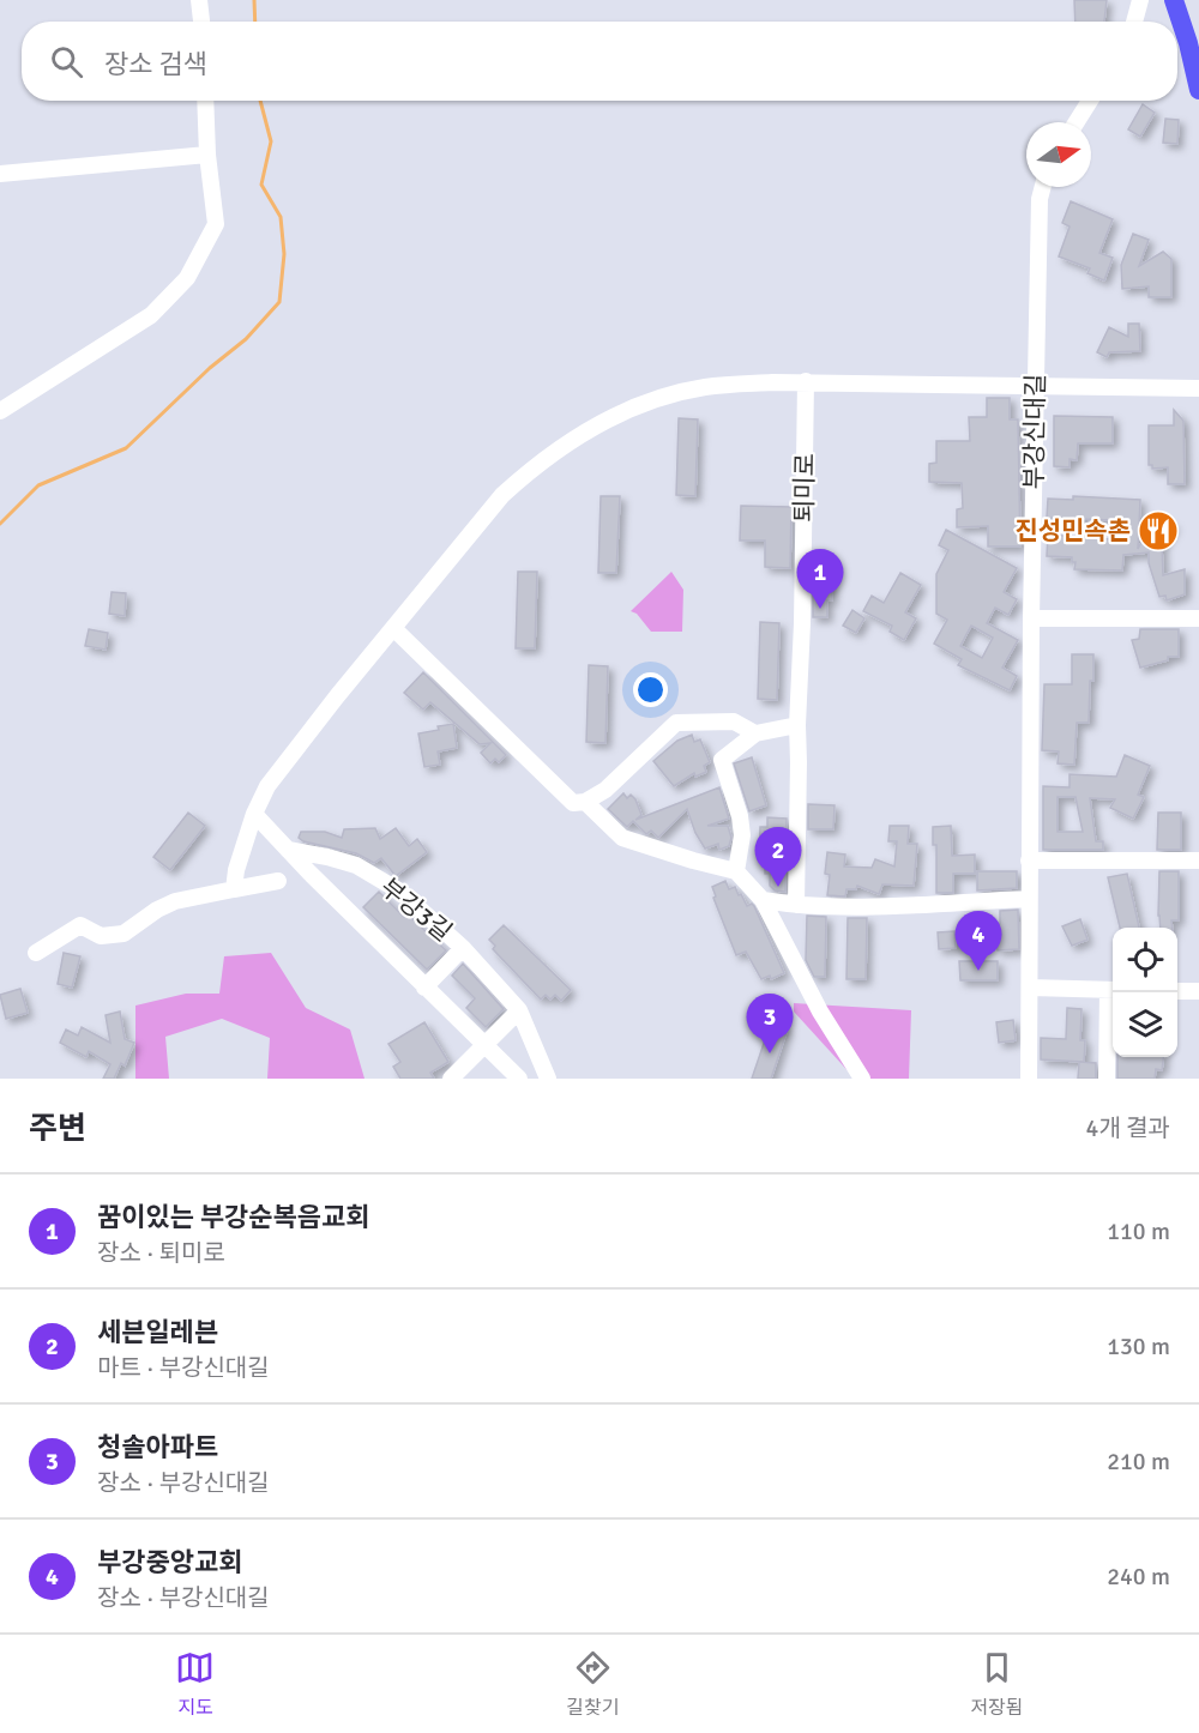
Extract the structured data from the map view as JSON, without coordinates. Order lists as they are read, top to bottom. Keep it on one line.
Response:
{"streets":{"street":["부강신대길","퇴미로","부강3길"]},"places":{"restaurant":["진성민속촌"]},"north":"right","page":{"search":"장소 검색","pins":["1","2","4","3"],"heading":["주변","4개 결과"],"list":[{"mark":"1","name":"꿈이있는 부강순복음교회","note":"장소 · 퇴미로","value":"110 m"},{"mark":"2","name":"세븐일레븐","note":"마트 · 부강신대길","value":"130 m"},{"mark":"3","name":"청솔아파트","note":"장소 · 부강신대길","value":"210 m"},{"mark":"4","name":"부강중앙교회","note":"장소 · 부강신대길","value":"240 m"}],"nav":["지도","길찾기","저장됨"]}}
